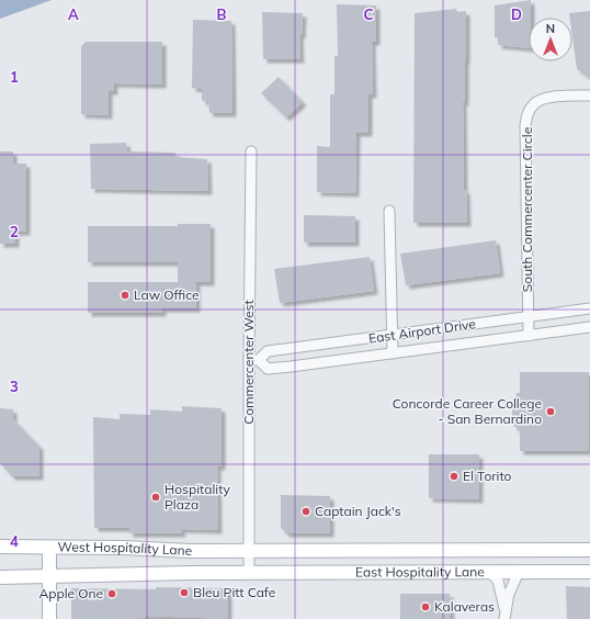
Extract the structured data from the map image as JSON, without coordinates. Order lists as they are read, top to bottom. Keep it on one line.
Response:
{"streets":{"main road":["West Hospitality Lane","East Hospitality Lane"],"street":["South Commercenter Circle","East Airport Drive","Commercenter West"]},"crossings":[["South Commercenter Circle","East Airport Drive"],["East Airport Drive","Commercenter West"],["Commercenter West","West Hospitality Lane"],["Commercenter West","East Hospitality Lane"],["West Hospitality Lane","East Hospitality Lane"]],"places":["Law Office","Concorde Career College - San Bernardino","El Torito","Hospitality Plaza","Captain Jack's","Bleu Pitt Cafe","Apple One","Kalaveras"],"north":"top","grid":{"columns":["A","B","C","D"],"rows":["1","2","3","4"]}}
